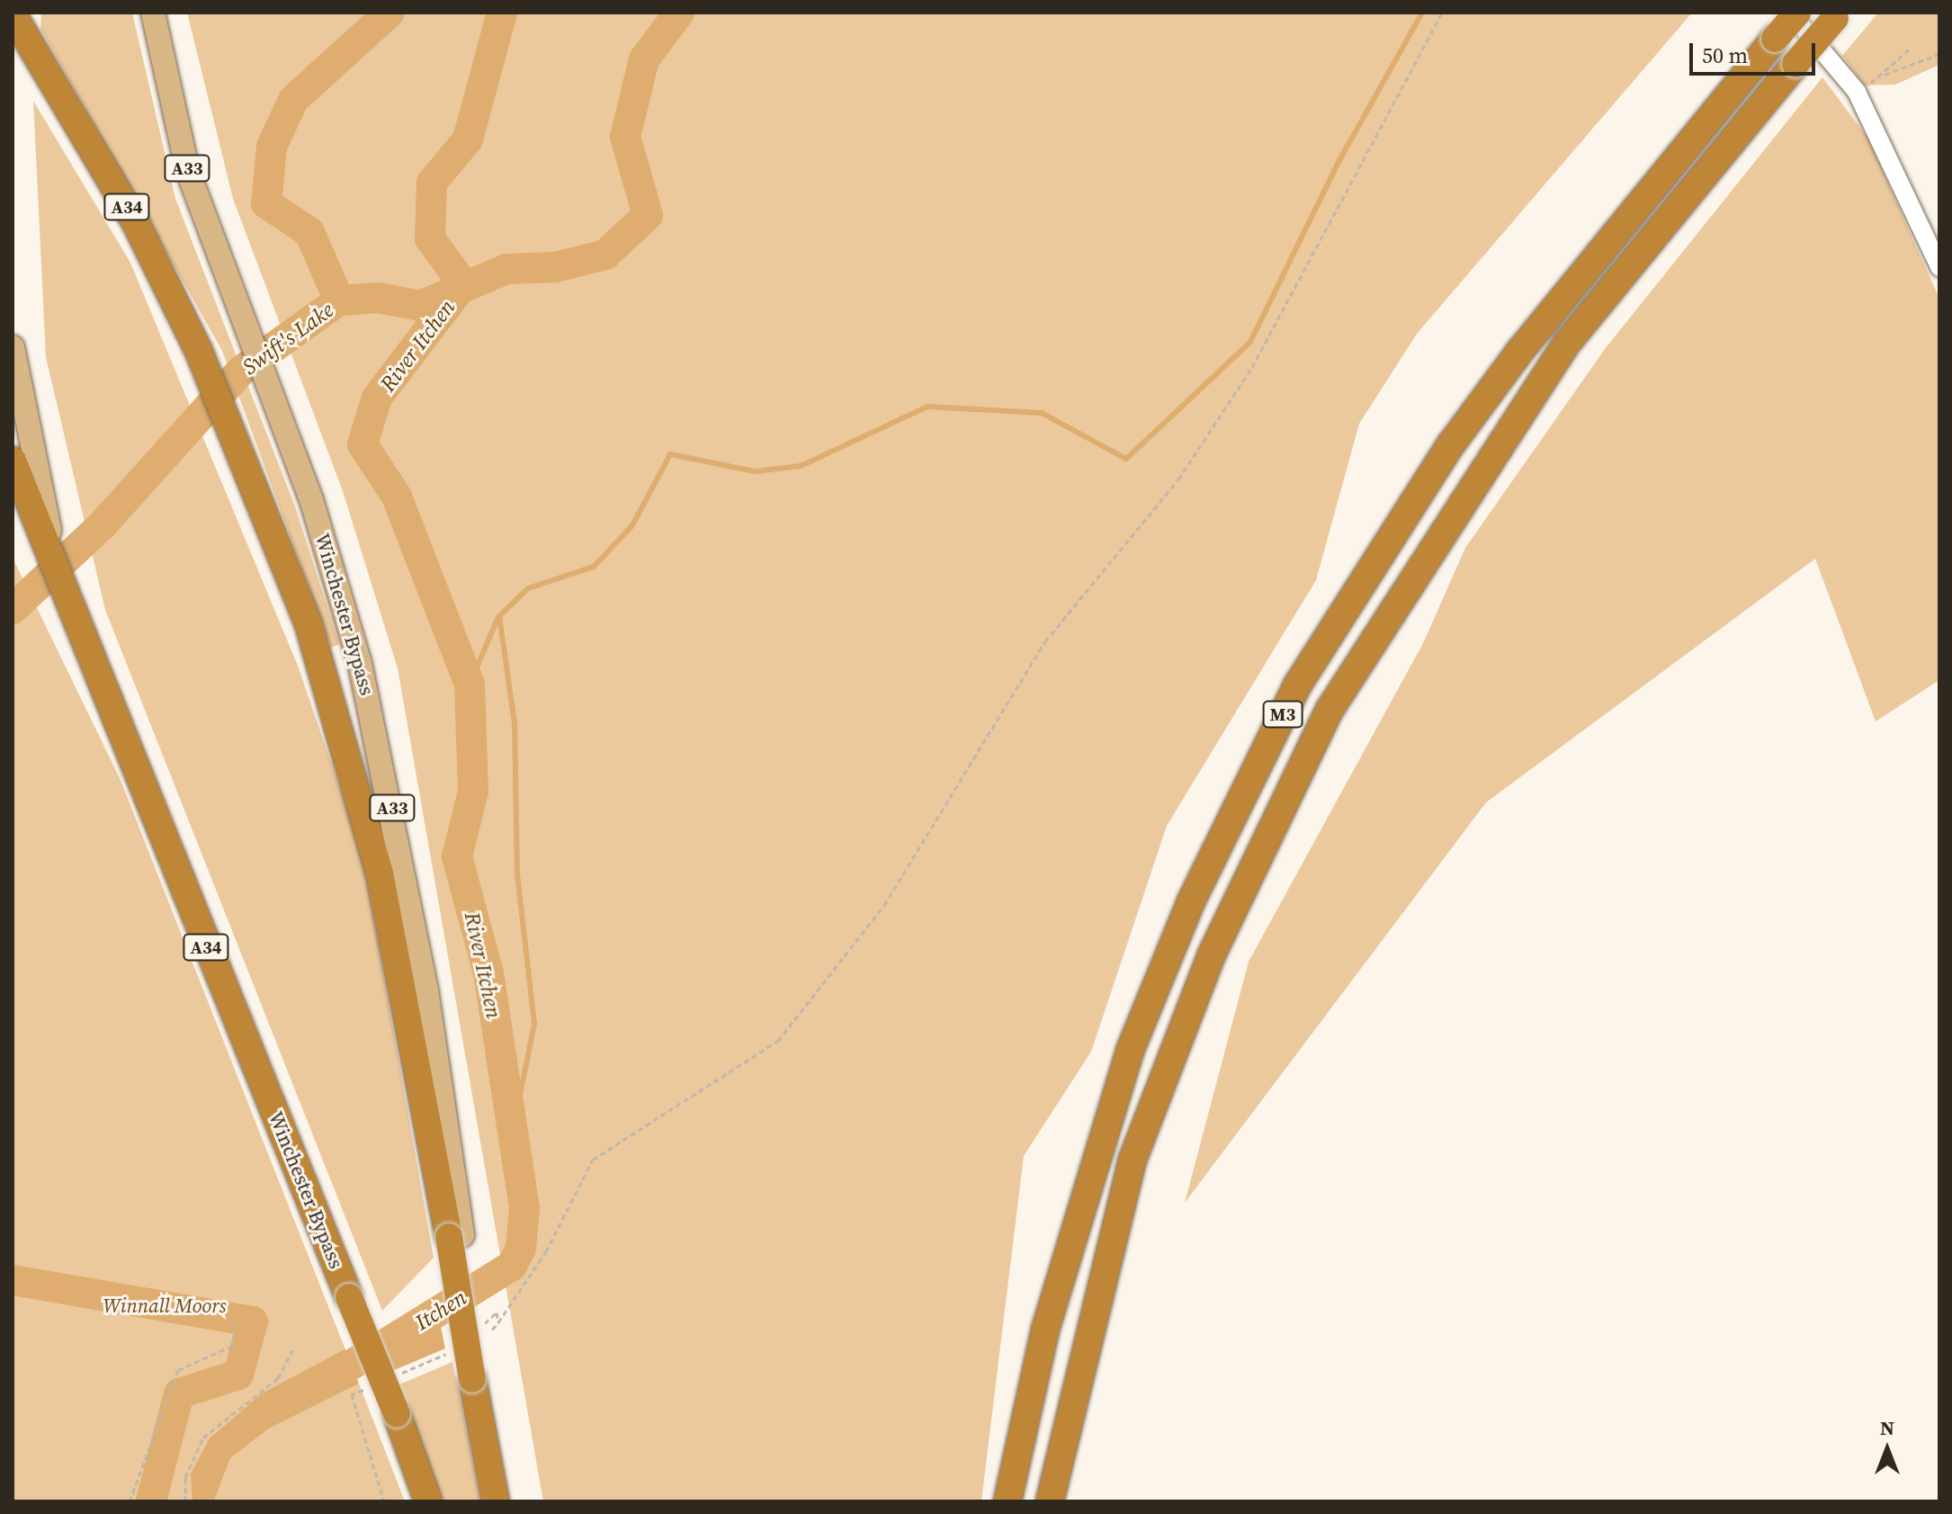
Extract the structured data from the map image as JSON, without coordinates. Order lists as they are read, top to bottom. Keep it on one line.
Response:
{"streets":{"highway":["A34","Winchester Bypass","M3"],"main road":["A33"]},"crossings":[["A34","Winchester Bypass"]],"water":["Swift's Lake","River Itchen","Itchen"],"parks":["Winnall Moors"],"scale_bar":"50 m","north":"top"}
